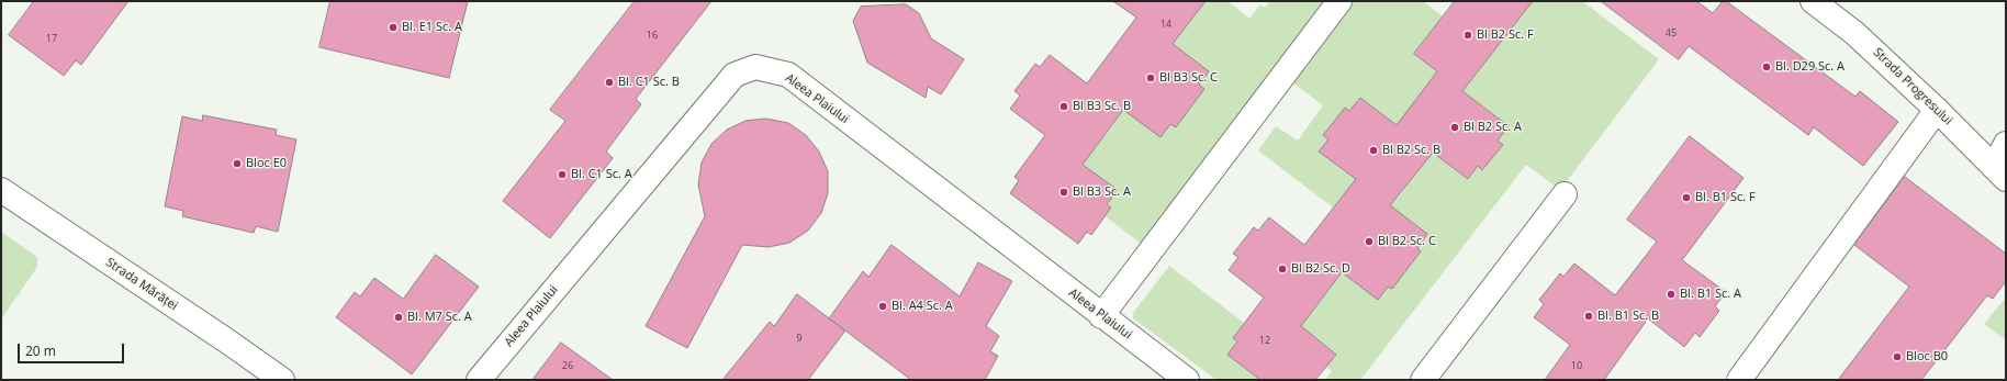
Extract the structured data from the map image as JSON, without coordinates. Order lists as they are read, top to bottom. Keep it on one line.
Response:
{"streets":{"street":["Strada Progresului","Aleea Plaiului","Strada Mărăței"]},"places":["Bl. E1 Sc. A","Bl B2 Sc. F","Bl. D29 Sc. A","Bl B3 Sc. C","Bl. C1 Sc. B","Bl B3 Sc. B","Bl B2 Sc. A","Bl B2 Sc. B","Bloc E0","Bl. C1 Sc. A","Bl B3 Sc. A","Bl. B1 Sc. F","Bl B2 Sc. C","Bl B2 Sc. D","Bl. B1 Sc. A","Bl. A4 Sc. A","Bl. B1 Sc. B","Bl. M7 Sc. A","Bloc B0"],"house_numbers":["14","45","16","17","9","12","26","10"],"scale_bar":"20 m"}
